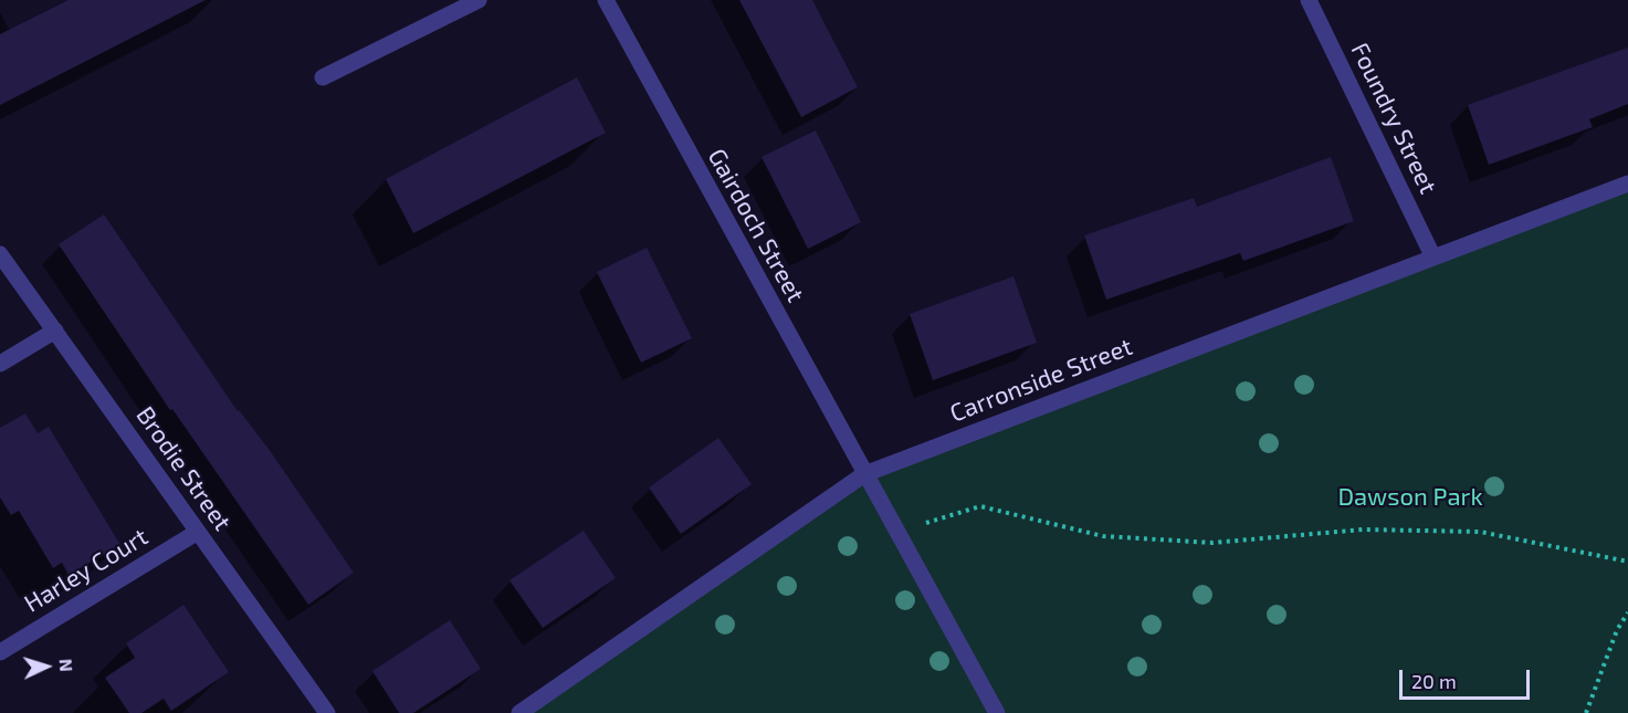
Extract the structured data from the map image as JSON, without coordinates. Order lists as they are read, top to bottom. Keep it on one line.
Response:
{"streets":{"street":["Foundry Street","Gairdoch Street","Carronside Street","Brodie Street","Harley Court"]},"crossings":[["Foundry Street","Carronside Street"],["Gairdoch Street","Carronside Street"],["Brodie Street","Harley Court"]],"parks":["Dawson Park"],"scale_bar":"20 m","north":"right"}
